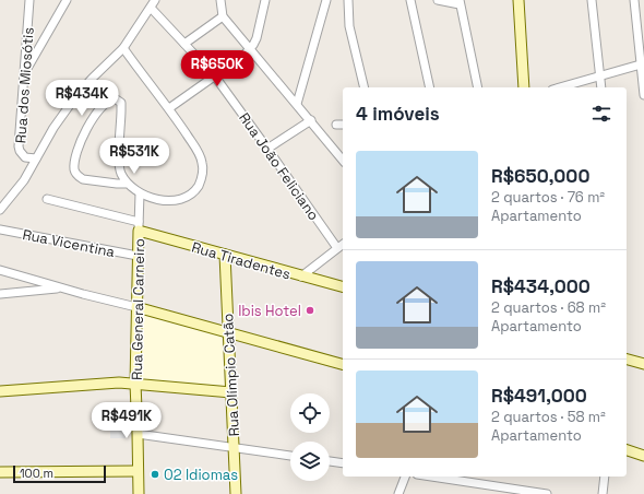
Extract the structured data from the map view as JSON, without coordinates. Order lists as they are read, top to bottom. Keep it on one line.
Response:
{"streets":{"main road":["Rua Tiradentes","Rua General Carneiro","Rua Olímpio Catão"],"street":["Rua dos Miosótis","Rua João Feliciano","Rua Vicentina"]},"crossings":[["Rua Vicentina","Rua General Carneiro"],["Rua Tiradentes","Rua General Carneiro"],["Rua Tiradentes","Rua Olímpio Catão"]],"places":["Ibis Hotel","O2 Idiomas"],"scale_bar":"100 m","page":{"price":["R$650K","R$434K","R$531K","R$491K"],"heading":"4 imóveis","list":[{"name":"R$650,000","note":"2 quartos · 76 m² · Apartamento"},{"name":"R$434,000","note":"2 quartos · 68 m² · Apartamento"},{"name":"R$491,000","note":"2 quartos · 58 m² · Apartamento"}],"scale":"100 m"}}
